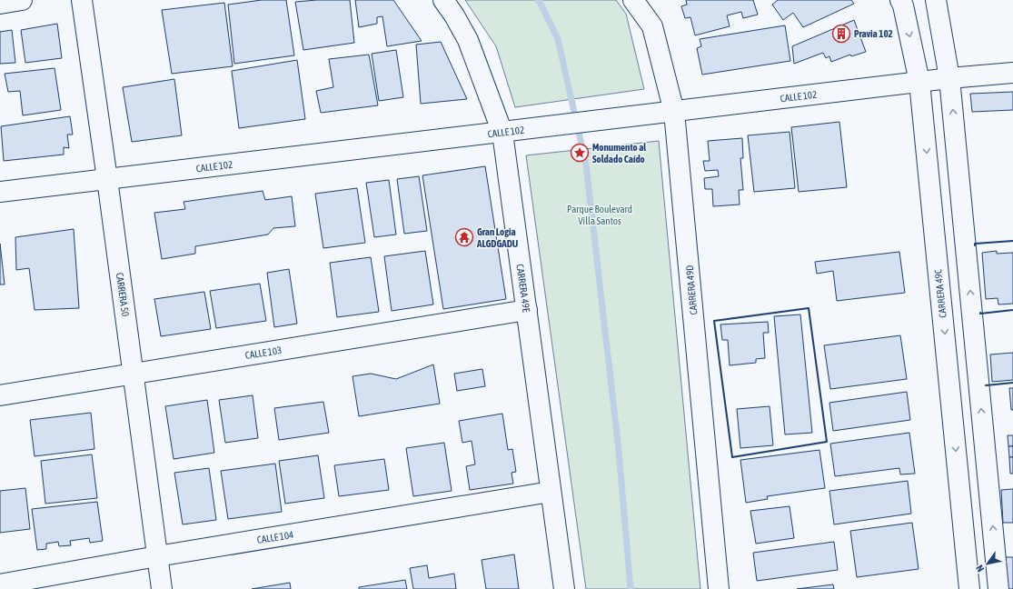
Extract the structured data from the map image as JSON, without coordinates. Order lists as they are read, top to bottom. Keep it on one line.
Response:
{"streets":{"street":["CALLE 102","CARRERA 49E","CARRERA 49D","CARRERA 49C","CARRERA 50","CALLE 103","CALLE 104"]},"crossings":[["CALLE 102","CARRERA 49E"],["CALLE 102","CARRERA 49D"],["CALLE 102","CARRERA 49C"],["CALLE 102","CARRERA 50"],["CARRERA 49E","CALLE 103"],["CARRERA 49E","CALLE 104"],["CARRERA 50","CALLE 103"],["CARRERA 50","CALLE 104"]],"parks":["Parque Boulevard Villa Santos"],"places":{"building":["Pravia 102"],"place":["Monumento al Soldado Caído"],"temple":["Gran Logia ALGDGADU"]},"north":"bottom left"}
